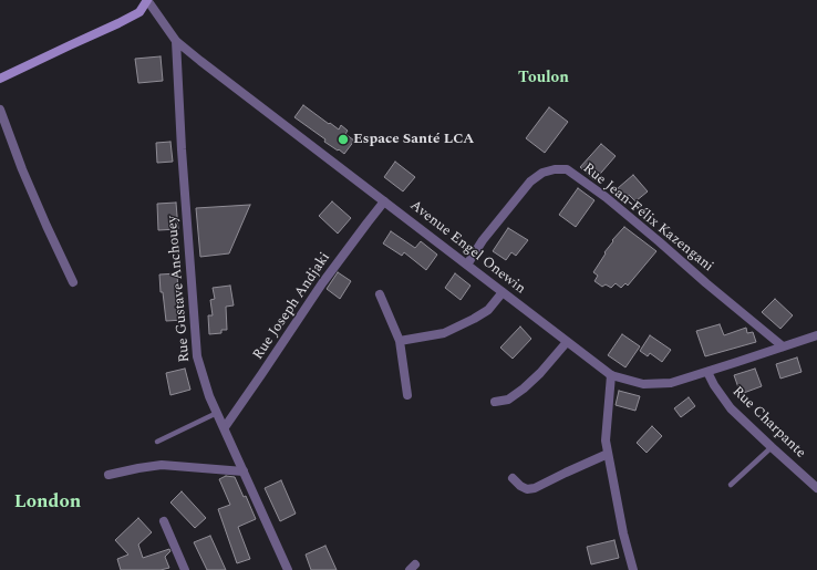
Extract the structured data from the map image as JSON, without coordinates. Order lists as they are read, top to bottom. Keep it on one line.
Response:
{"streets":{"street":["Rue Jean-Félix Kazengani","Avenue Engel Onewin","Rue Gustave Anchouey","Rue Joseph Andjaki","Rue Charpante"]},"crossings":[["Rue Jean-Félix Kazengani","Avenue Engel Onewin"],["Avenue Engel Onewin","Rue Gustave Anchouey"],["Avenue Engel Onewin","Rue Joseph Andjaki"],["Avenue Engel Onewin","Rue Charpante"],["Rue Gustave Anchouey","Rue Joseph Andjaki"]],"districts":["Toulon","London"],"places":["Espace Santé LCA"]}
